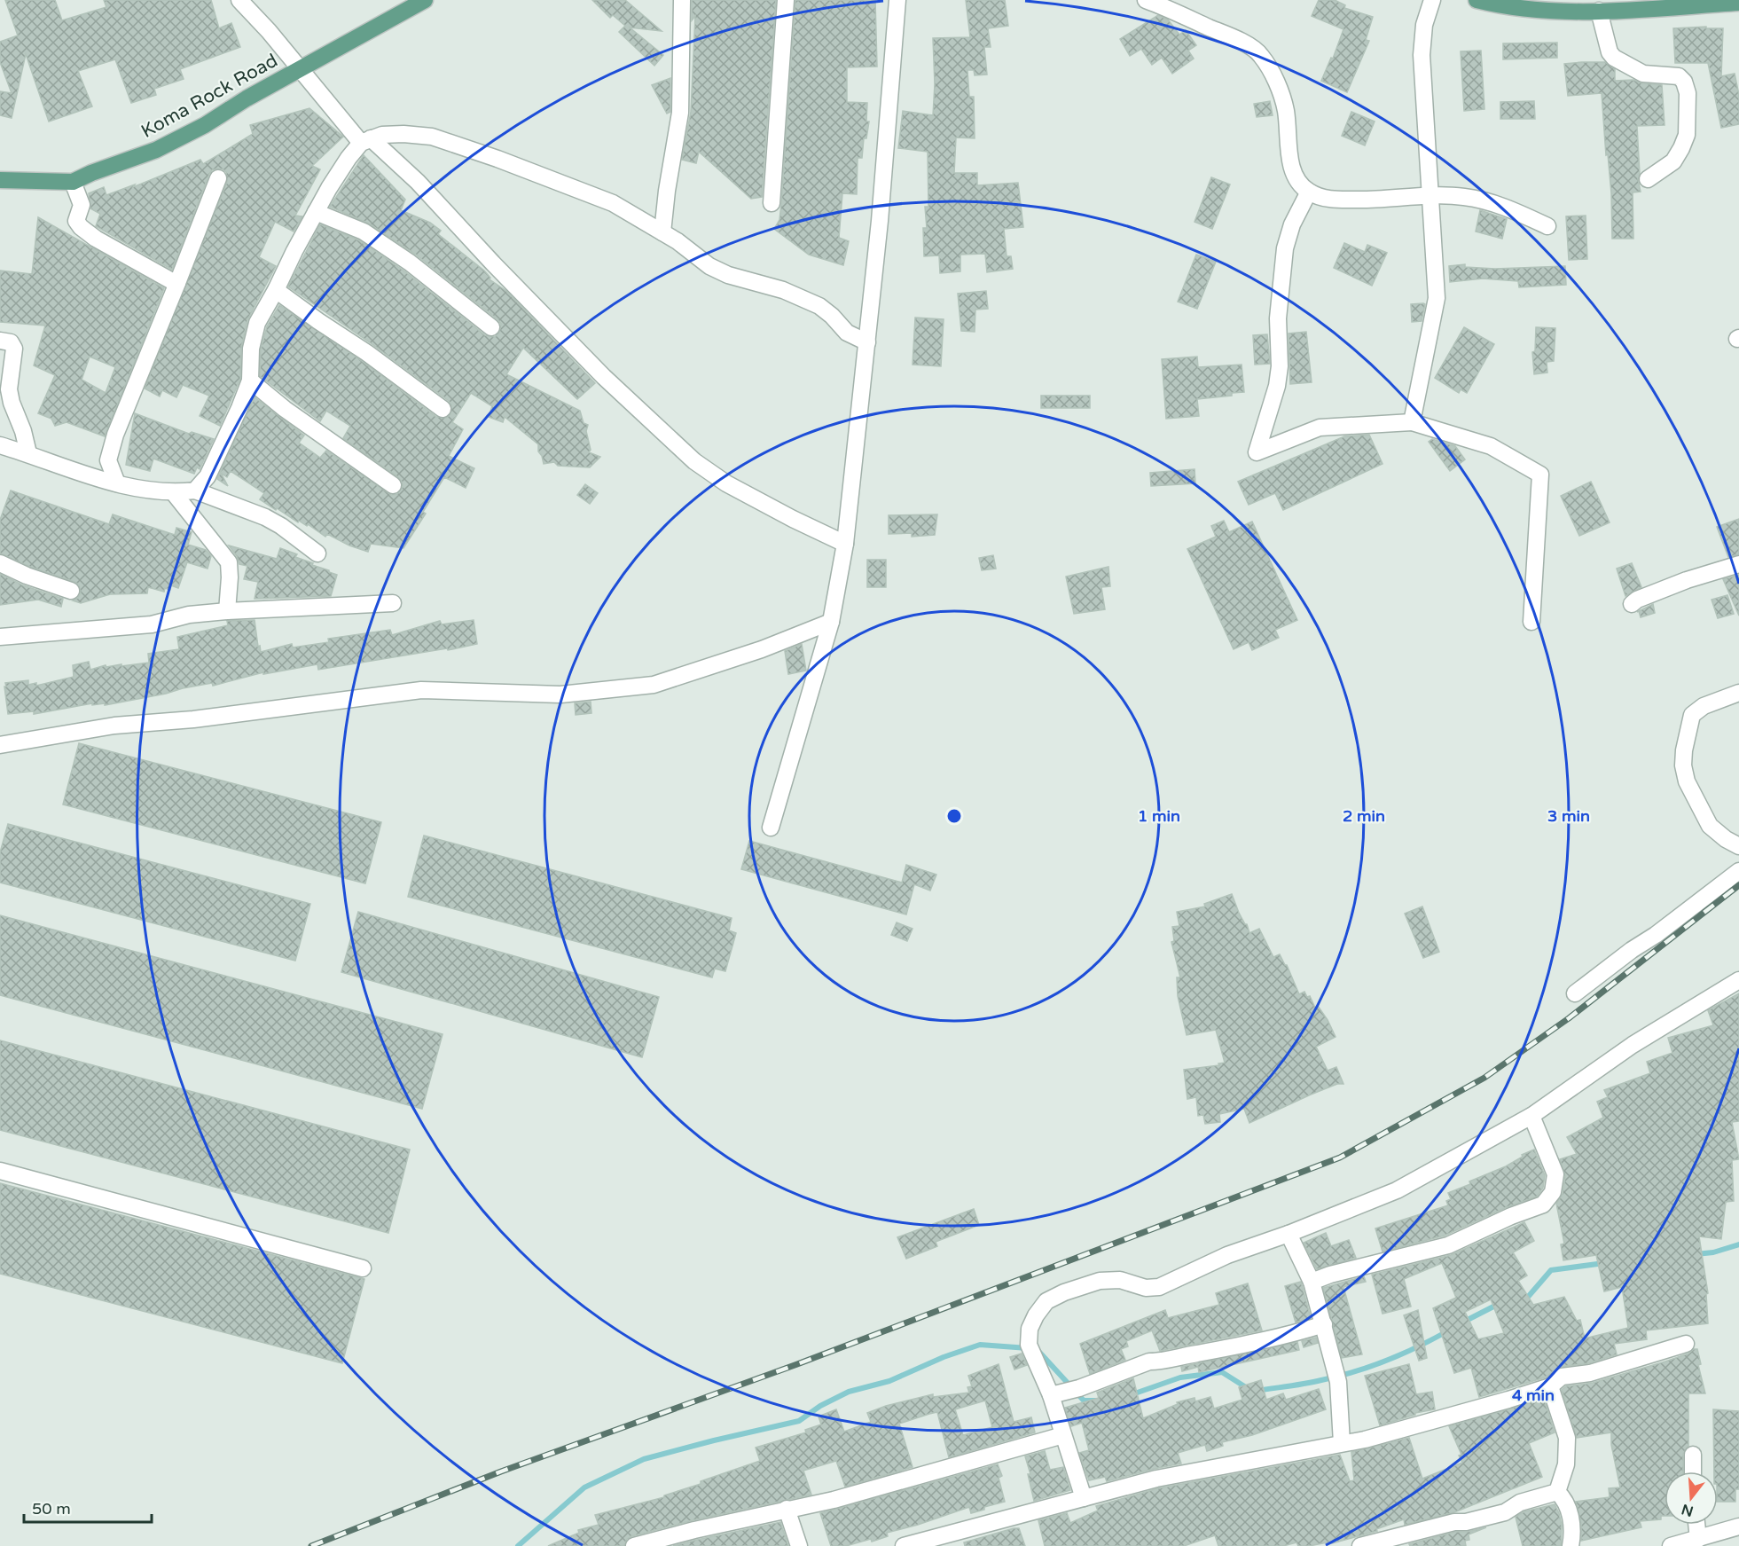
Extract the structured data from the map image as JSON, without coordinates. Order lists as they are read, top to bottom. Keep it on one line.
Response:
{"streets":{"main road":["Koma Rock Road"]},"scale_bar":"50 m","north":"bottom","rings":["1 min","2 min","3 min","4 min"]}
